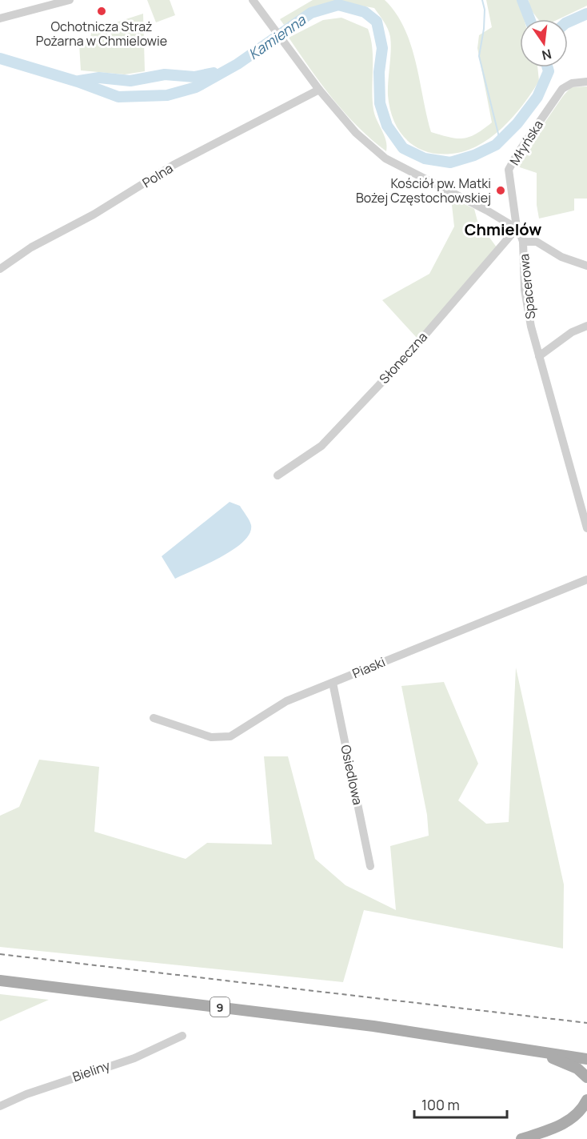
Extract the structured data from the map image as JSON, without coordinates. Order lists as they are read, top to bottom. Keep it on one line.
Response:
{"streets":{"main road":["9"],"street":["Młyńska","Polna","Spacerowa","Słoneczna","Piaski","Osiedlowa","Bieliny"]},"crossings":[["Młyńska","Spacerowa"],["Młyńska","Słoneczna"],["Spacerowa","Słoneczna"],["Piaski","Osiedlowa"]],"districts":["Chmielów"],"water":["Kamienna"],"places":["Ochotnicza Straż Pożarna w Chmielowie","Kościół pw. Matki Bożej Częstochowskiej"],"scale_bar":"100 m","north":"bottom"}
